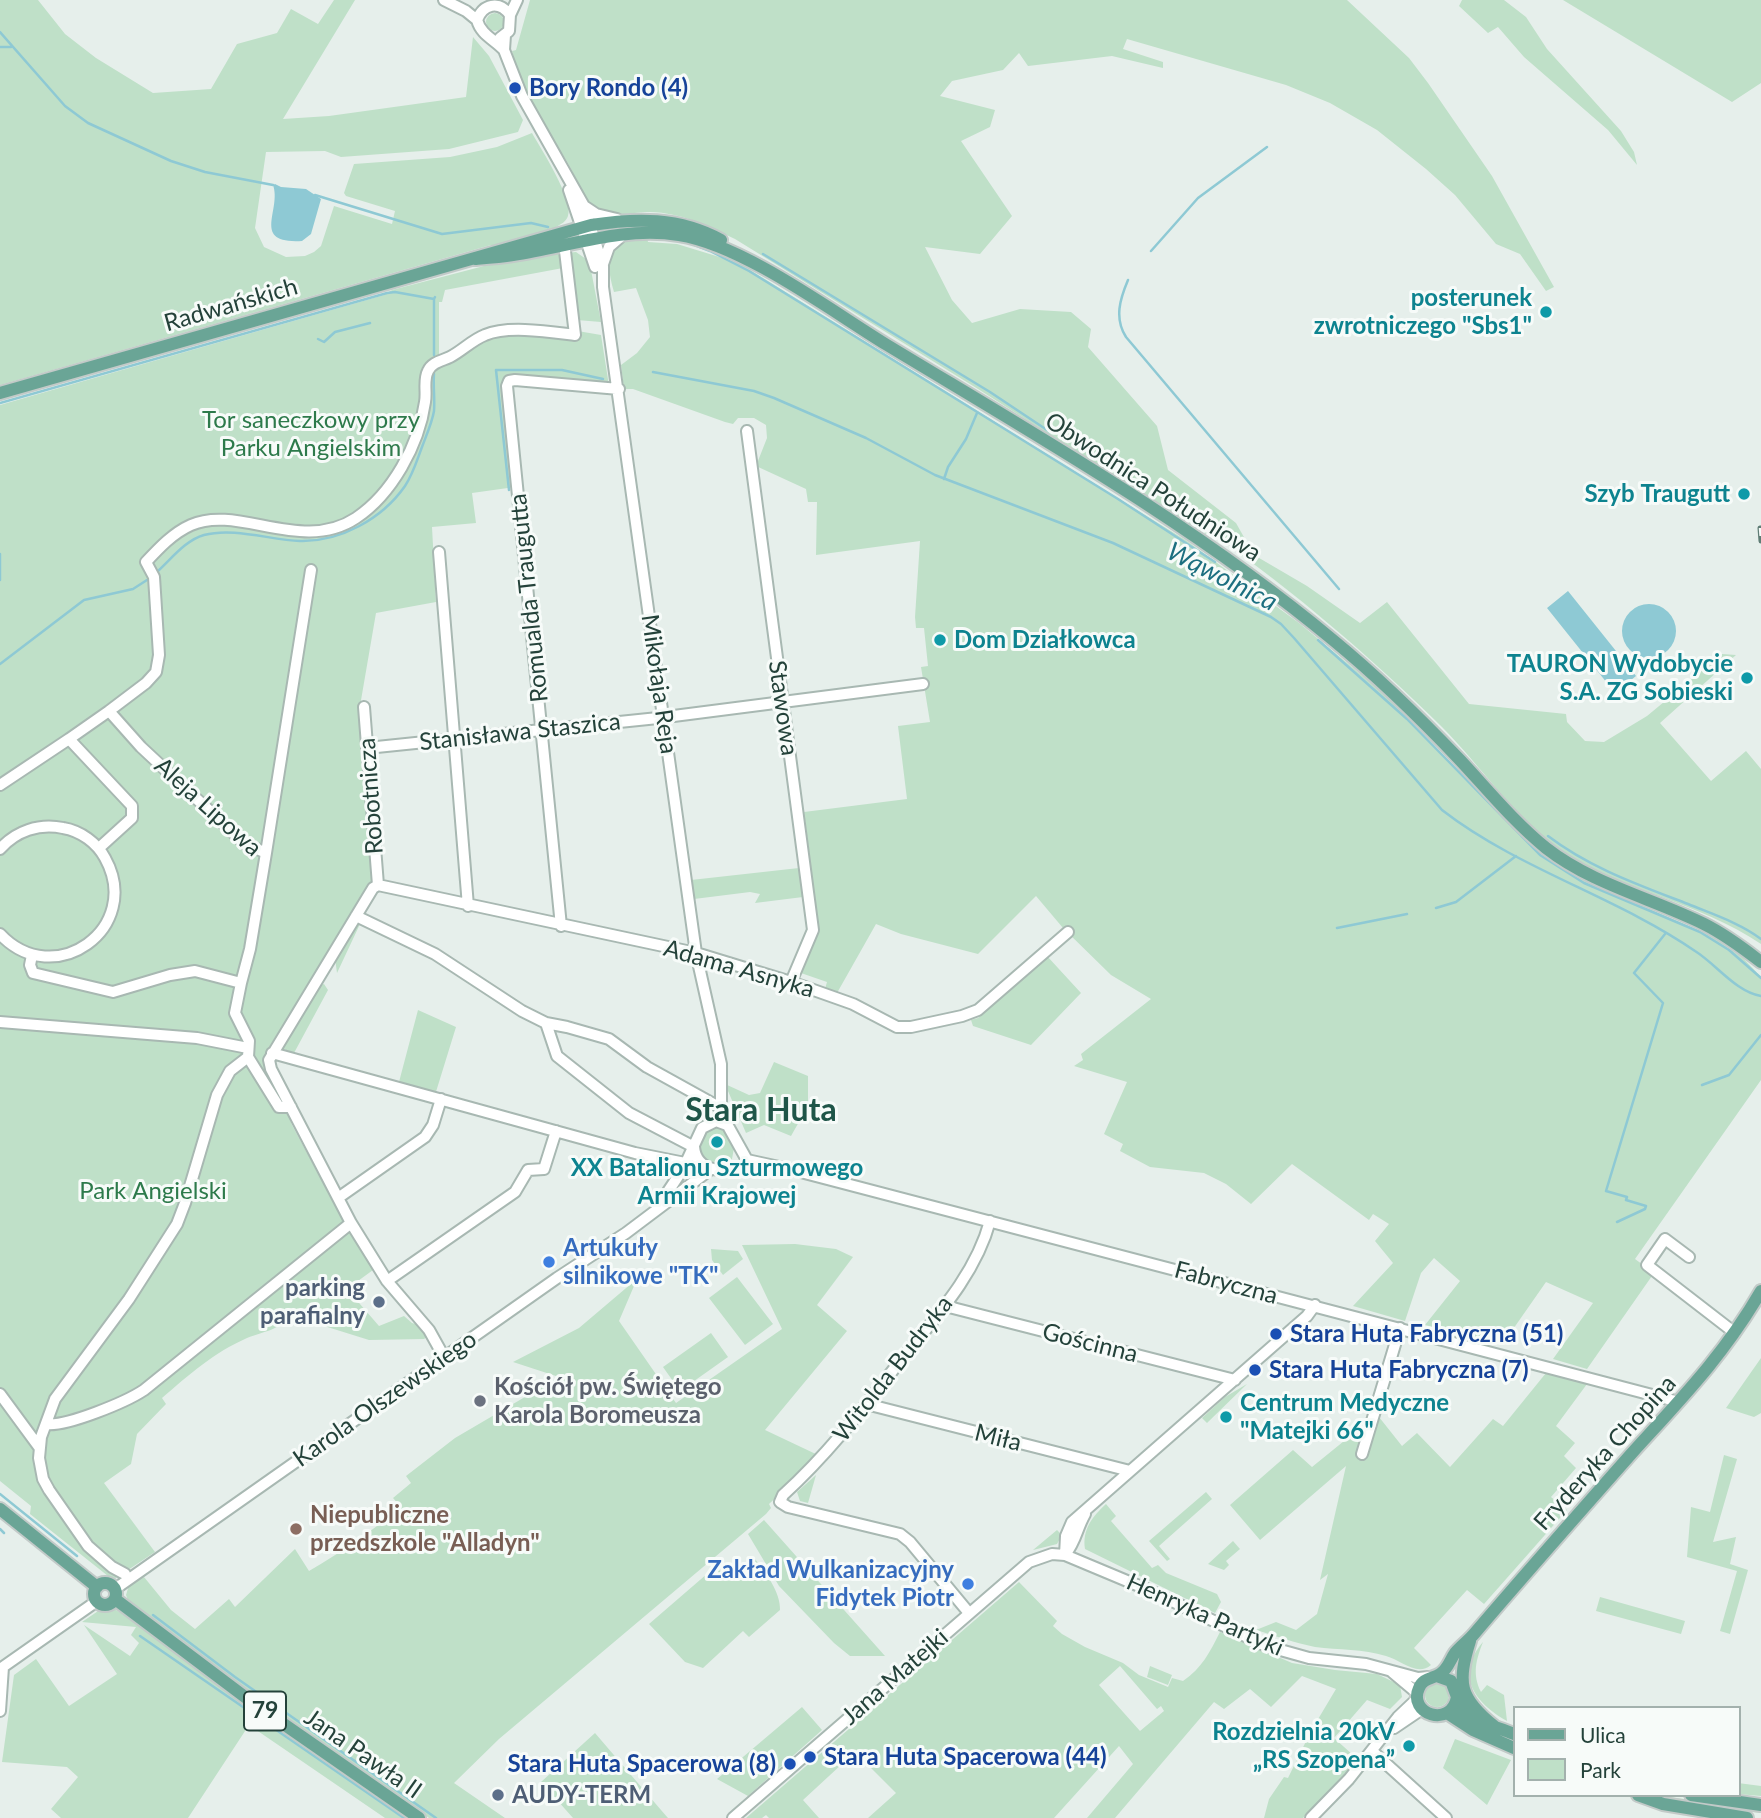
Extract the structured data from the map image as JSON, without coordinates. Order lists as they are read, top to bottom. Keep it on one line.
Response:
{"streets":{"main road":["Radwańskich","Obwodnica Południowa","Fryderyka Chopina","79","Jana Pawła II"],"street":["Romualda Traugutta","Mikołaja Reja","Stawowa","Stanisława Staszica","Robotnicza","Aleja Lipowa","Adama Asnyka","Fabryczna","Gościnna","Witolda Budryka","Karola Olszewskiego","Miła","Henryka Partyki","Jana Matejki"]},"crossings":[["Radwańskich","Mikołaja Reja"],["Romualda Traugutta","Mikołaja Reja"],["Romualda Traugutta","Stanisława Staszica"],["Romualda Traugutta","Adama Asnyka"],["Mikołaja Reja","Stanisława Staszica"],["Mikołaja Reja","Adama Asnyka"],["Stawowa","Stanisława Staszica"],["Stawowa","Adama Asnyka"],["Stanisława Staszica","Robotnicza"],["Robotnicza","Adama Asnyka"],["Fabryczna","Witolda Budryka"],["Fabryczna","Karola Olszewskiego"],["Fabryczna","Fryderyka Chopina"],["Gościnna","Witolda Budryka"],["Witolda Budryka","Miła"],["Witolda Budryka","Jana Matejki"],["Karola Olszewskiego","Jana Pawła II"],["Henryka Partyki","Jana Matejki"]],"districts":["Stara Huta"],"water":["Wąwolnica"],"parks":["Tor saneczkowy przy Parku Angielskim","Park Angielski"],"places":["Bory Rondo (4)","posterunek zwrotniczego \"Sbs1\"","Szyb Traugutt","Dom Działkowca","TAURON Wydobycie S.A. ZG Sobieski","XX Batalionu Szturmowego Armii Krajowej","Artukuły silnikowe \"TK\"","parking parafialny","Stara Huta Fabryczna (51)","Stara Huta Fabryczna (7)","Kościół pw. Świętego Karola Boromeusza","Centrum Medyczne \"Matejki 66\"","Niepubliczne przedszkole \"Alladyn\"","Zakład Wulkanizacyjny Fidytek Piotr","Rozdzielnia 20kV „RS Szopena”","Stara Huta Spacerowa (44)","Stara Huta Spacerowa (8)","AUDY-TERM"],"legend":["Ulica","Park"]}
